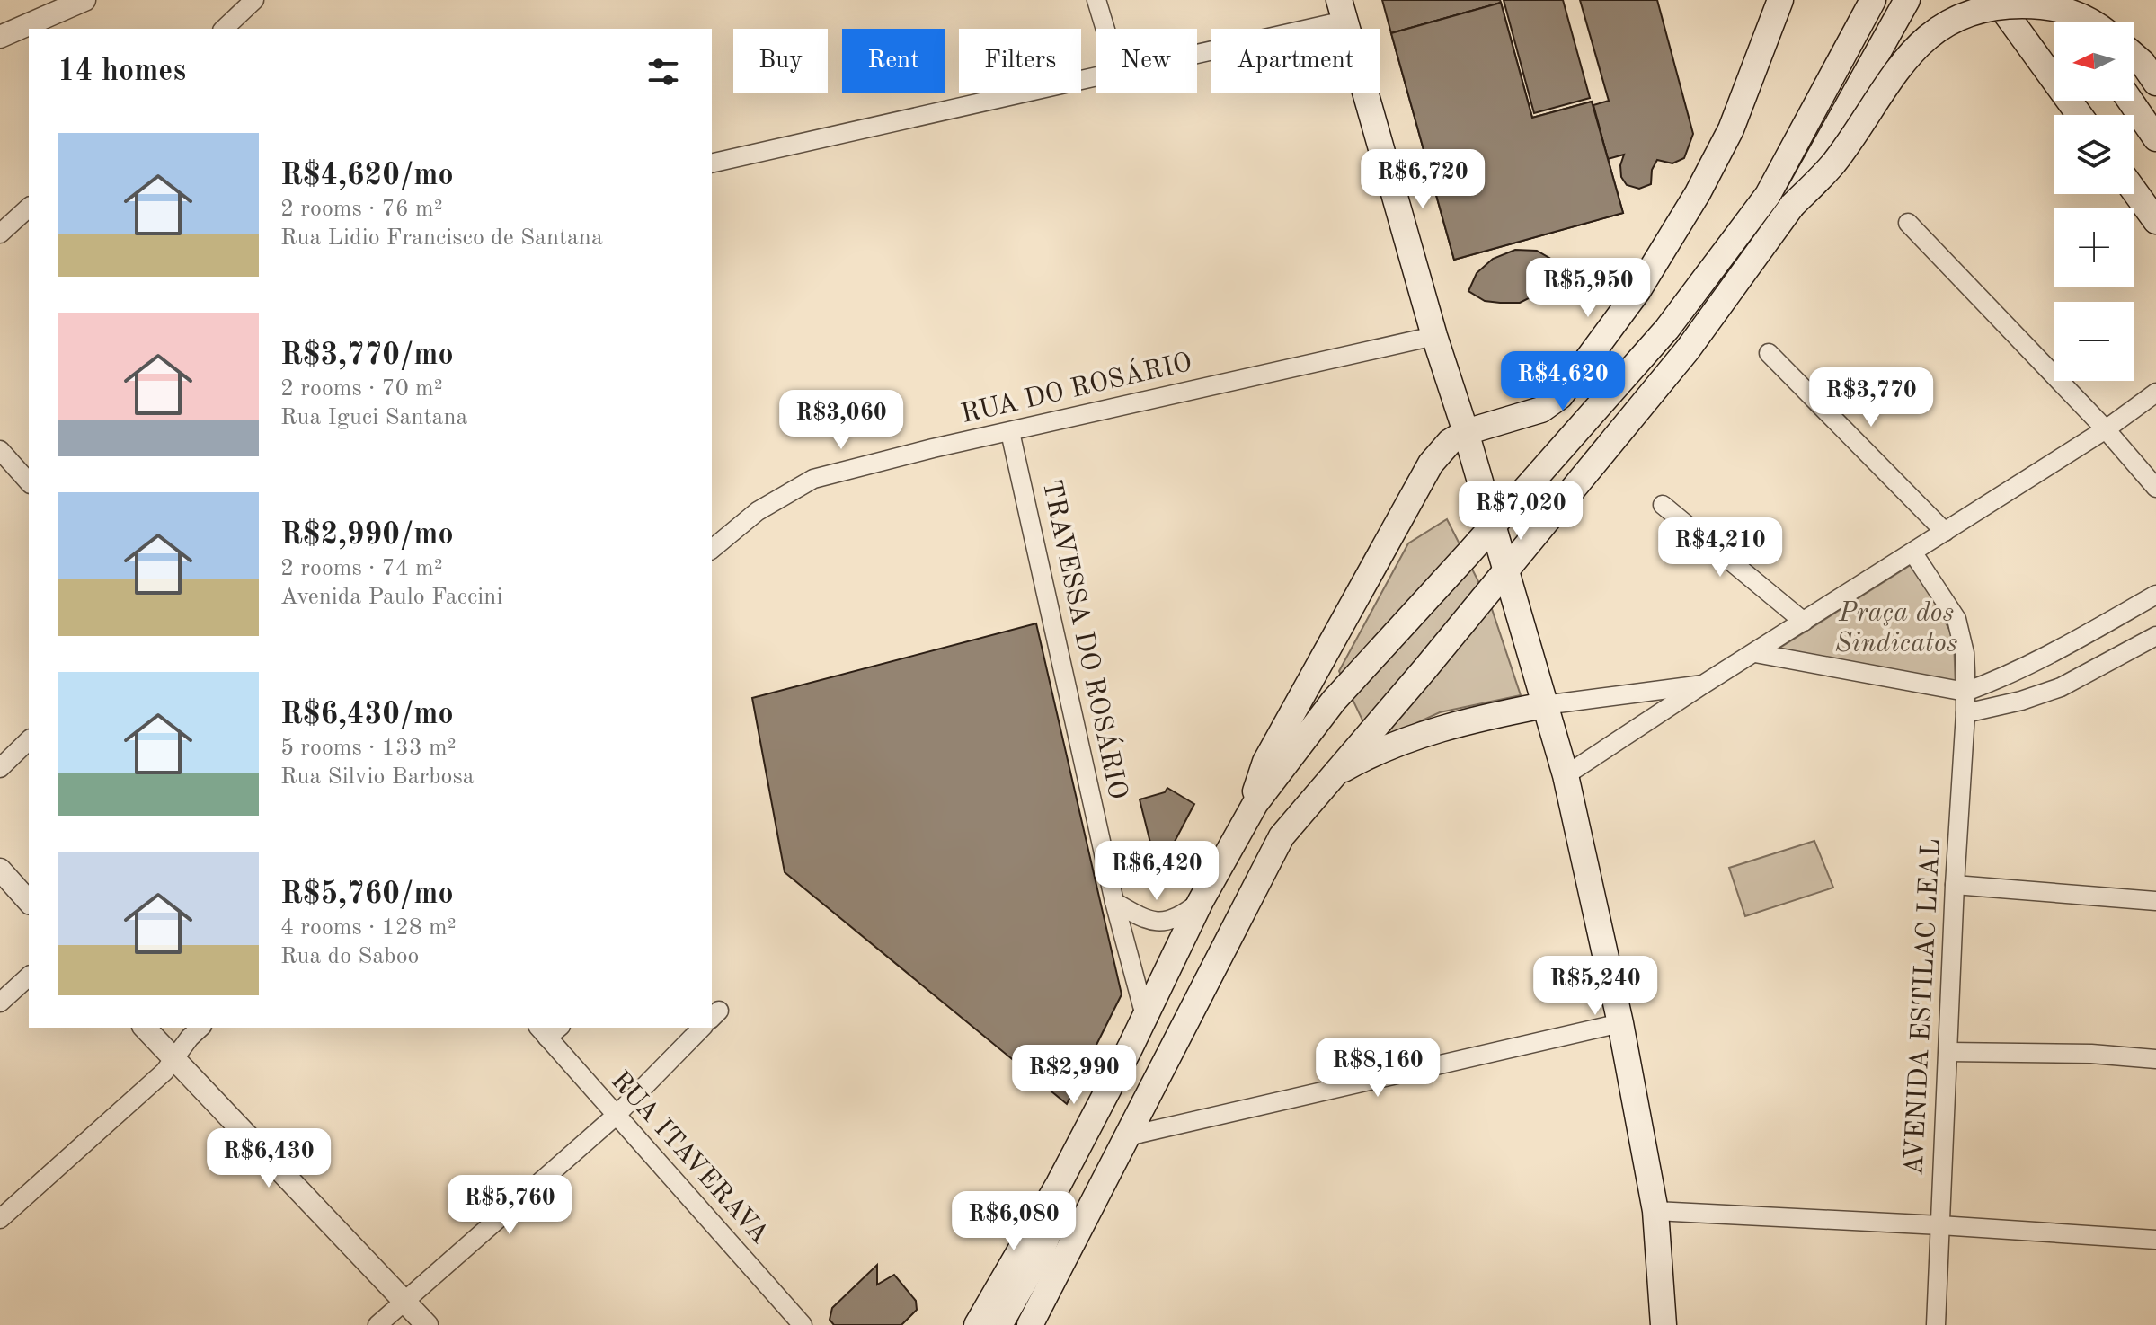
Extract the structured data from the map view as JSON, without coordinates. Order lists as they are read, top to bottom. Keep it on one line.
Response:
{"streets":{"street":["RUA DO ROSÁRIO","TRAVESSA DO ROSÁRIO","AVENIDA ESTILAC LEAL","RUA ITAVERAVA"]},"crossings":[["RUA DO ROSÁRIO","TRAVESSA DO ROSÁRIO"]],"parks":["Praça dos Sindicatos"],"north":"left","page":{"map_buttons":["+","−"],"chip":["Buy","Rent","Filters","New","Apartment"],"heading":"14 homes","list":[{"name":"R$4,620/mo","note":"2 rooms · 76 m² · Rua Lidio Francisco de Santana"},{"name":"R$3,770/mo","note":"2 rooms · 70 m² · Rua Iguci Santana"},{"name":"R$2,990/mo","note":"2 rooms · 74 m² · Avenida Paulo Faccini"},{"name":"R$6,430/mo","note":"5 rooms · 133 m² · Rua Silvio Barbosa"},{"name":"R$5,760/mo","note":"4 rooms · 128 m² · Rua do Saboo"}],"price":["R$6,720","R$5,950","R$4,620","R$3,770","R$3,060","R$7,020","R$4,210","R$6,420","R$5,240","R$8,160","R$2,990","R$6,430","R$5,760","R$6,080"]}}
